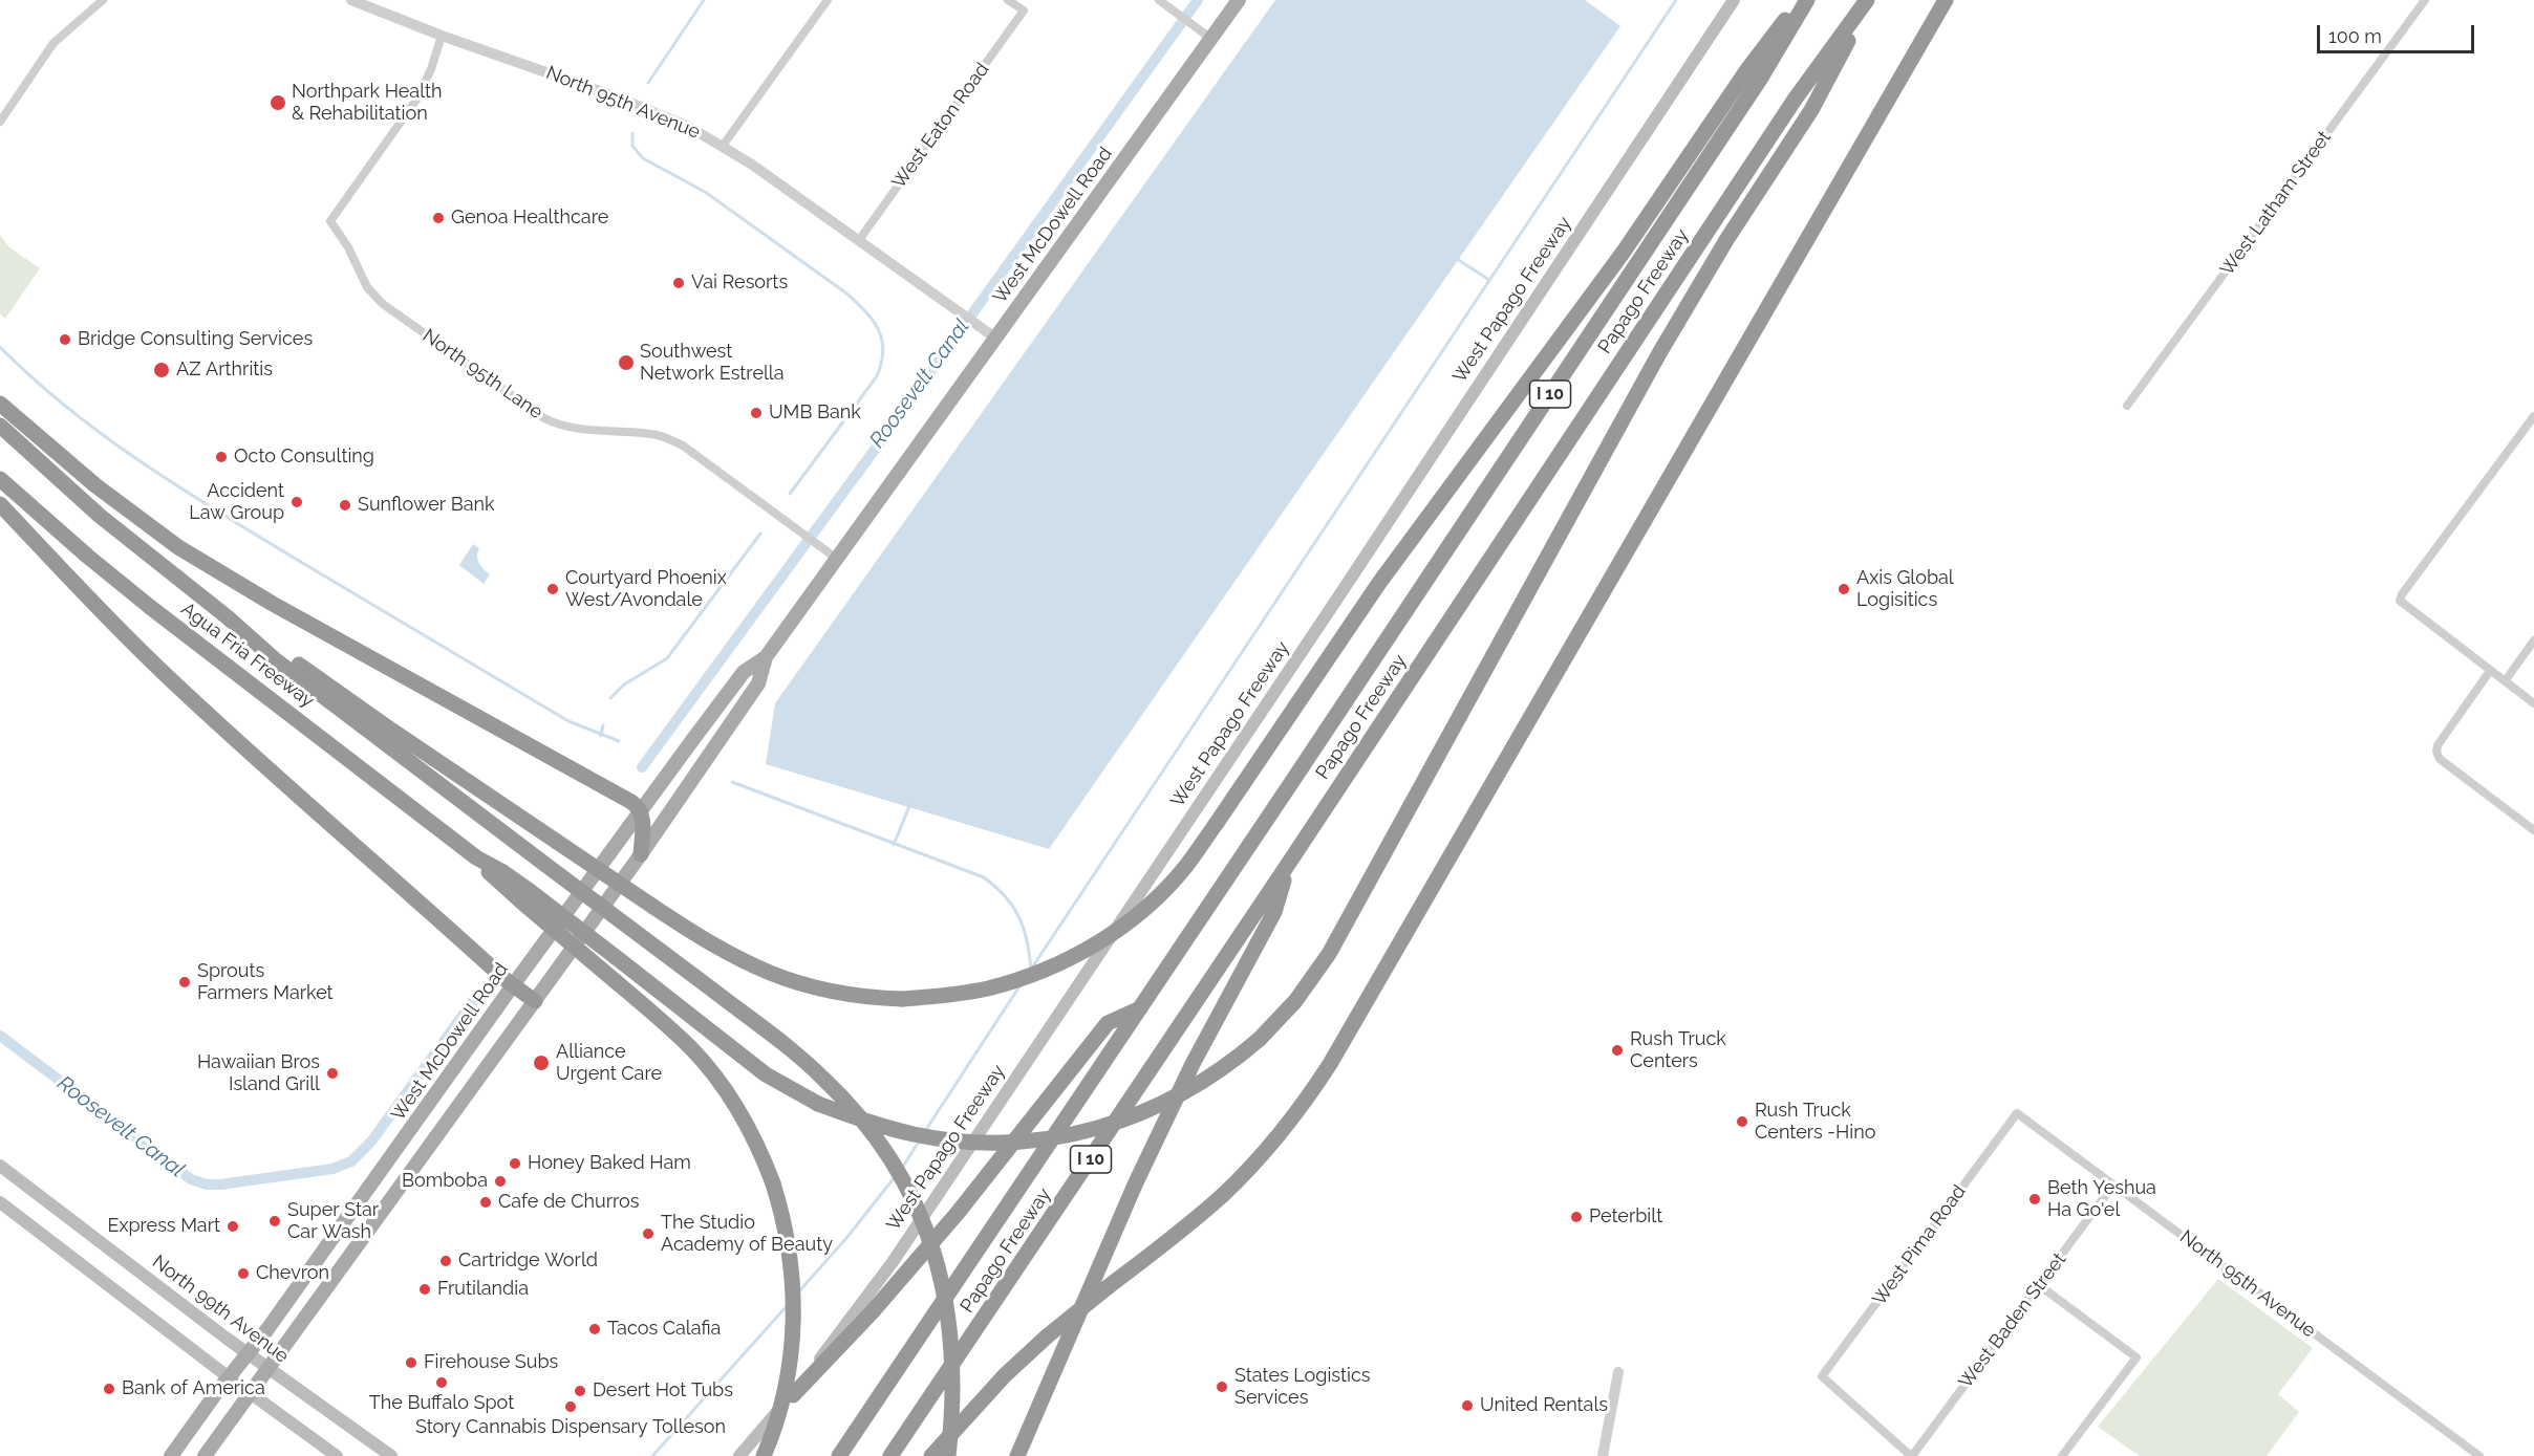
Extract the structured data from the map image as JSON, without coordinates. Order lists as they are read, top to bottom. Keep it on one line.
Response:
{"streets":{"highway":["Papago Freeway","I 10","Agua Fria Freeway"],"main road":["West McDowell Road","West Papago Freeway","North 99th Avenue"],"street":["North 95th Avenue","West Eaton Road","West Latham Street","North 95th Lane","West Pima Road","West Baden Street"]},"crossings":[["North 95th Avenue","West Eaton Road"],["North 95th Avenue","West McDowell Road"],["North 95th Avenue","North 95th Lane"],["North 95th Avenue","West Pima Road"],["North 95th Avenue","West Baden Street"],["West McDowell Road","North 95th Lane"],["West McDowell Road","North 99th Avenue"],["West Pima Road","West Baden Street"]],"water":["Roosevelt Canal"],"places":["Northpark Health & Rehabilitation","Genoa Healthcare","Vai Resorts","Bridge Consulting Services","Southwest Network Estrella","AZ Arthritis","UMB Bank","Octo Consulting","Accident Law Group","Sunflower Bank","Courtyard Phoenix West/Avondale","Axis Global Logisitics","Sprouts Farmers Market","Rush Truck Centers","Alliance Urgent Care","Hawaiian Bros Island Grill","Rush Truck Centers -Hino","Honey Baked Ham","Bomboba","Beth Yeshua Ha Go'el","Cafe de Churros","Peterbilt","Super Star Car Wash","Express Mart","The Studio Academy of Beauty","Cartridge World","Chevron","Frutilandia","Tacos Calafia","Firehouse Subs","The Buffalo Spot","States Logistics Services","Bank of America","Desert Hot Tubs","United Rentals","Story Cannabis Dispensary Tolleson"],"scale_bar":"100 m"}
